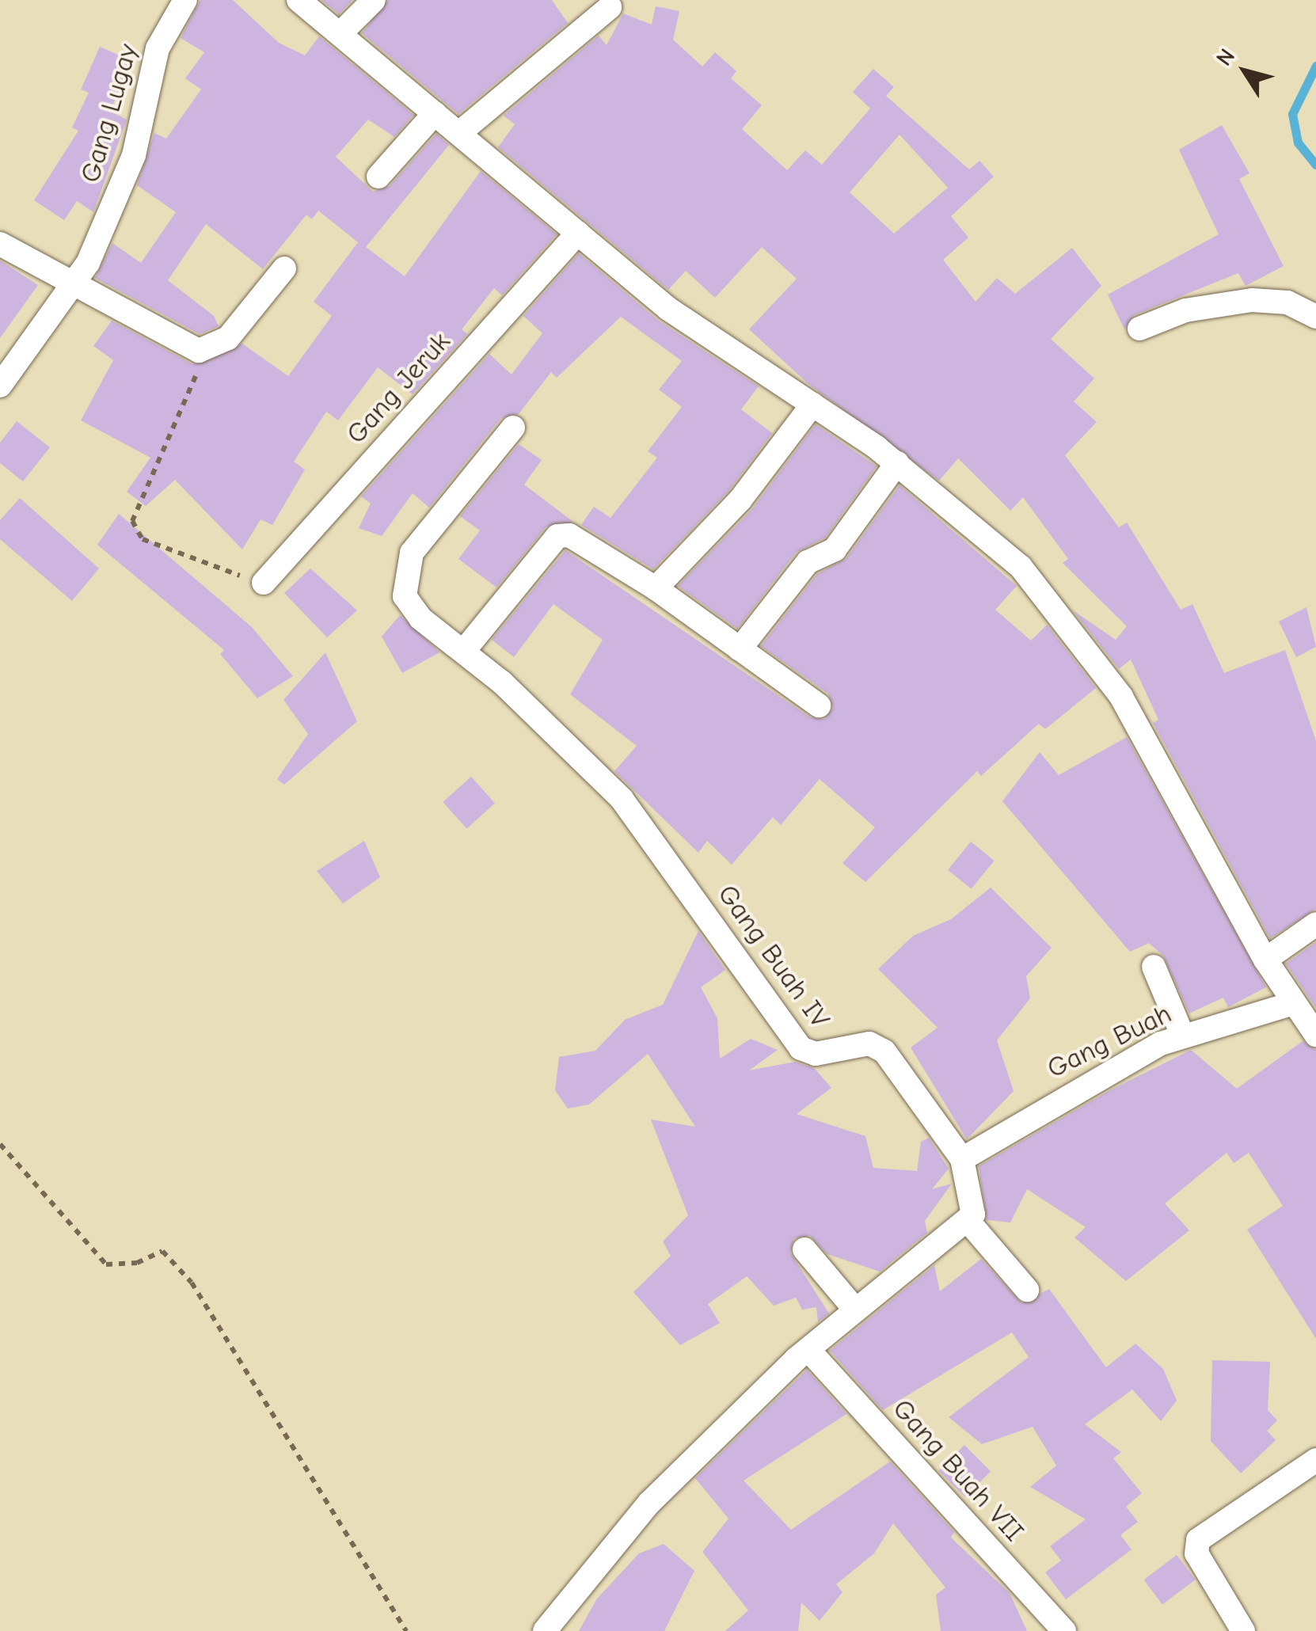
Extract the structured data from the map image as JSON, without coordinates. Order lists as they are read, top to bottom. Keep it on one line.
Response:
{"streets":{"street":["Gang Lugay","Gang Jeruk","Gang Buah IV","Gang Buah","Gang Buah VII"]},"crossings":[["Gang Buah IV","Gang Buah"]],"north":"top left"}
